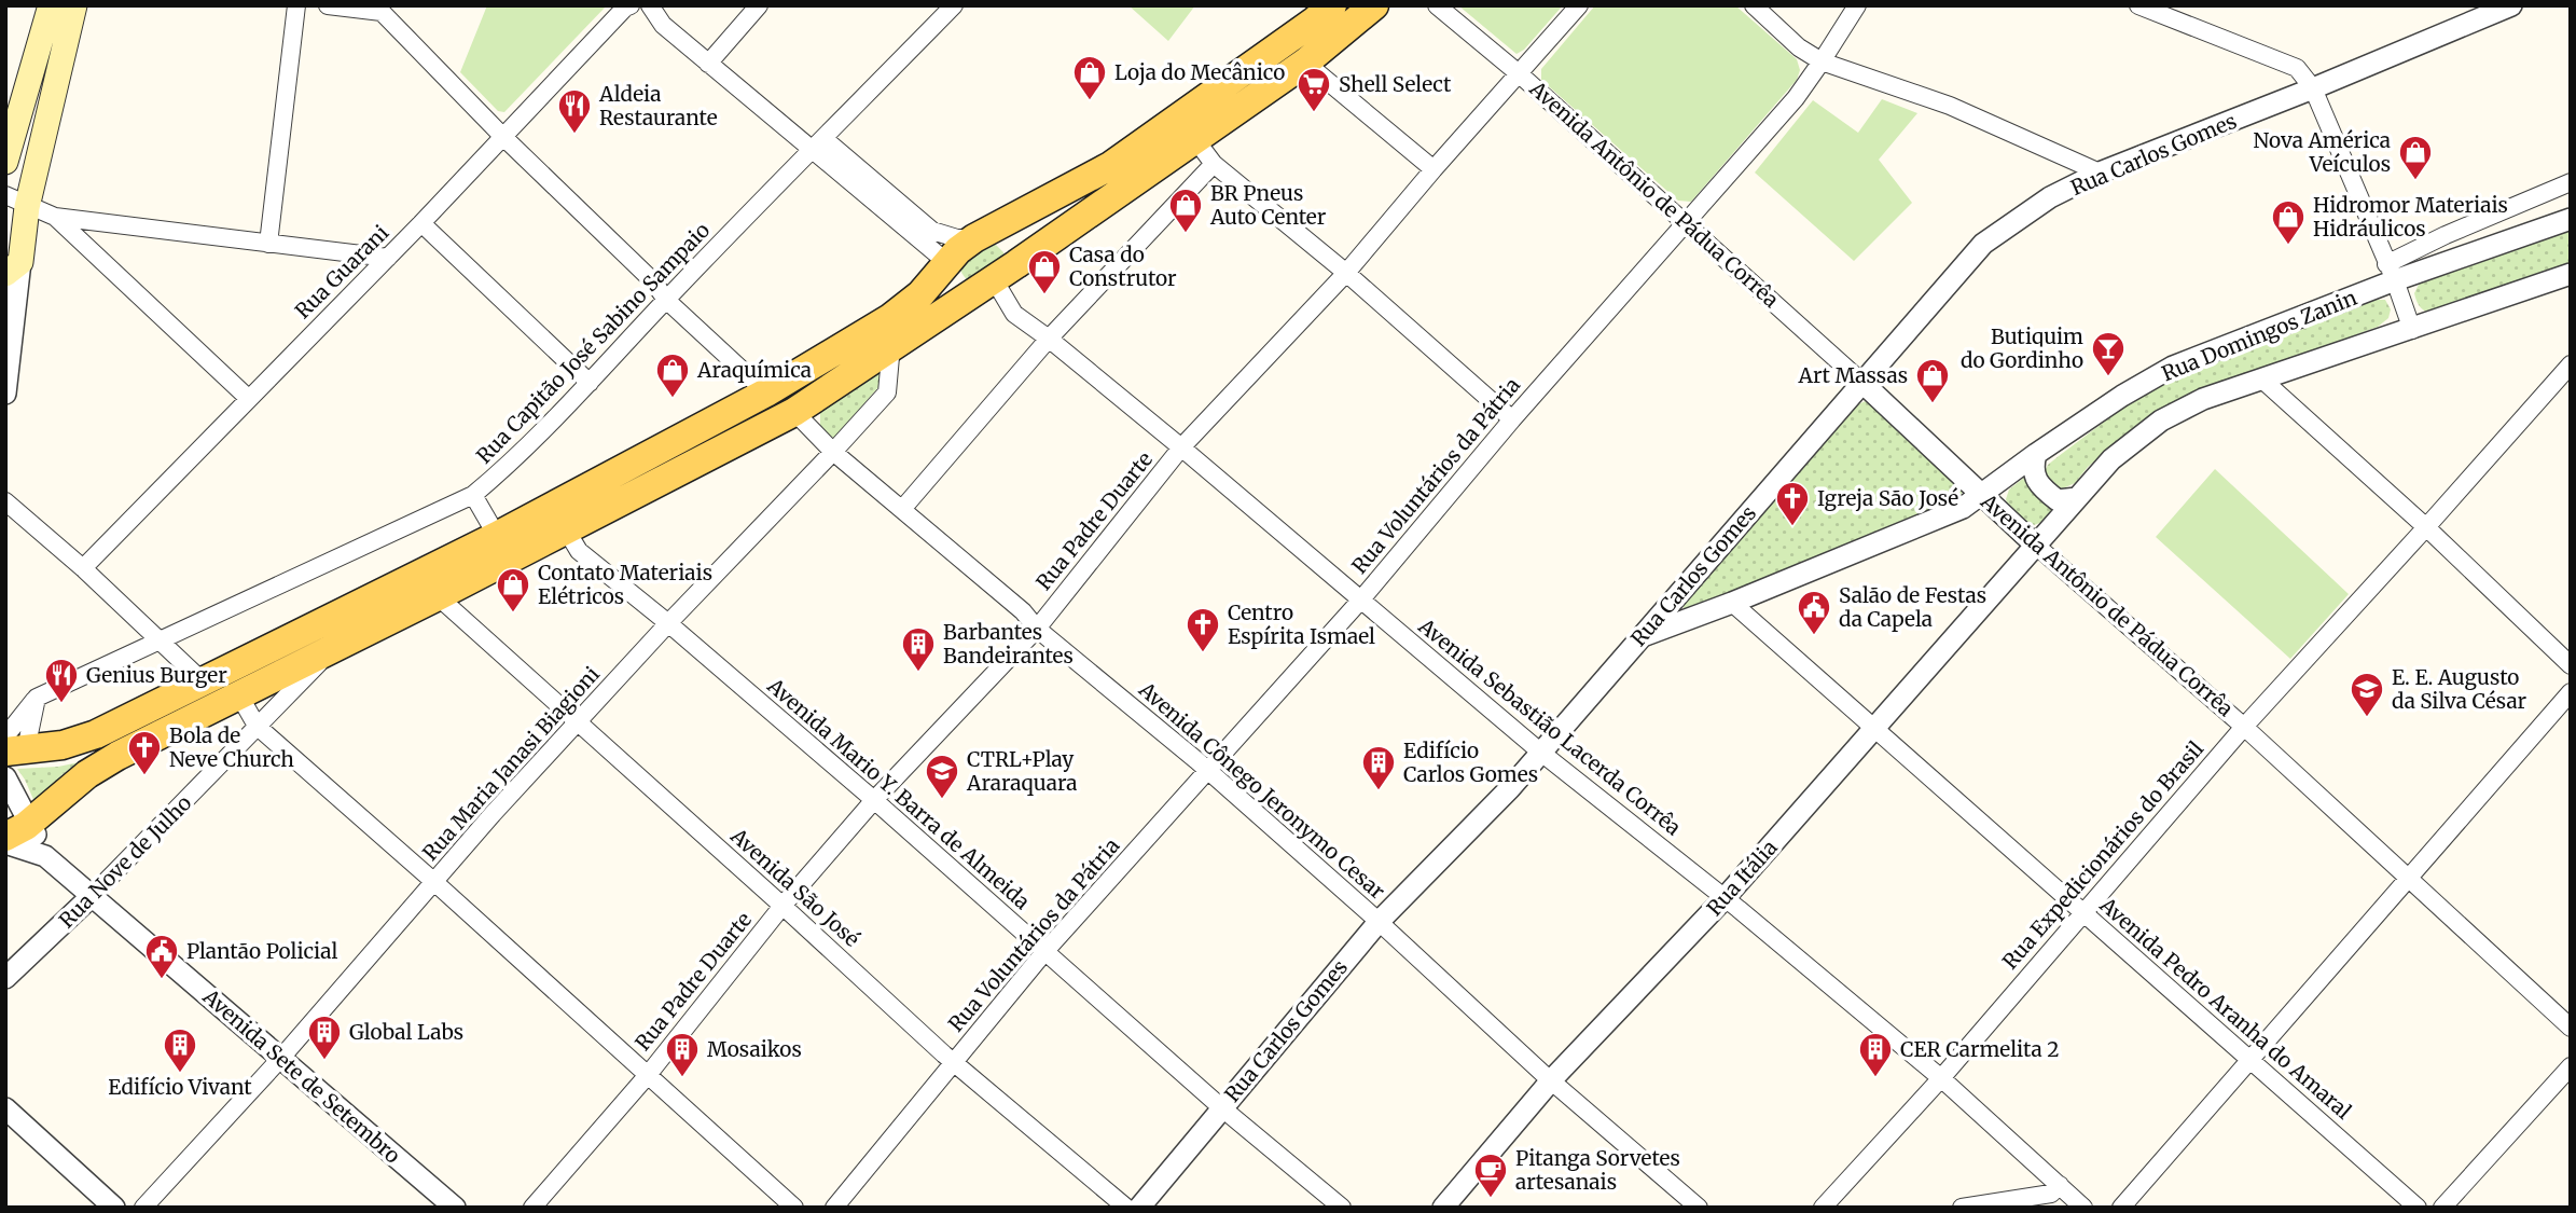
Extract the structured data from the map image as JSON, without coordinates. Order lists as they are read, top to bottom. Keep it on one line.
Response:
{"streets":{"street":["Rua Carlos Gomes","Avenida Antônio de Pádua Corrêa","Rua Guarani","Rua Domingos Zanin","Rua Capitão José Sabino Sampaio","Rua Voluntários da Pátria","Rua Padre Duarte","Avenida Sebastião Lacerda Corrêa","Rua Maria Janasi Biagioni","Avenida Cônego Jeronymo Cesar","Avenida Mario Y. Barra de Almeida","Rua Expedicionários do Brasil","Rua Nove de Julho","Rua Itália","Avenida São José","Avenida Pedro Aranha do Amaral","Avenida Sete de Setembro"]},"crossings":[["Rua Carlos Gomes","Avenida Antônio de Pádua Corrêa"],["Rua Carlos Gomes","Rua Domingos Zanin"],["Rua Carlos Gomes","Avenida Sebastião Lacerda Corrêa"],["Rua Carlos Gomes","Avenida Cônego Jeronymo Cesar"],["Rua Carlos Gomes","Avenida Mario Y. Barra de Almeida"],["Avenida Antônio de Pádua Corrêa","Rua Domingos Zanin"],["Avenida Antônio de Pádua Corrêa","Rua Voluntários da Pátria"],["Avenida Antônio de Pádua Corrêa","Rua Padre Duarte"],["Avenida Antônio de Pádua Corrêa","Rua Expedicionários do Brasil"],["Avenida Antônio de Pádua Corrêa","Rua Itália"],["Rua Domingos Zanin","Rua Itália"],["Rua Domingos Zanin","Avenida Pedro Aranha do Amaral"],["Rua Voluntários da Pátria","Avenida Sebastião Lacerda Corrêa"],["Rua Voluntários da Pátria","Avenida Cônego Jeronymo Cesar"],["Rua Voluntários da Pátria","Avenida Mario Y. Barra de Almeida"],["Rua Voluntários da Pátria","Avenida São José"],["Rua Padre Duarte","Avenida Sebastião Lacerda Corrêa"],["Rua Padre Duarte","Avenida Cônego Jeronymo Cesar"],["Rua Padre Duarte","Avenida Mario Y. Barra de Almeida"],["Rua Padre Duarte","Avenida São José"],["Avenida Sebastião Lacerda Corrêa","Rua Expedicionários do Brasil"],["Avenida Sebastião Lacerda Corrêa","Rua Itália"],["Rua Maria Janasi Biagioni","Avenida Cônego Jeronymo Cesar"],["Rua Maria Janasi Biagioni","Avenida Mario Y. Barra de Almeida"],["Rua Maria Janasi Biagioni","Avenida São José"],["Rua Maria Janasi Biagioni","Avenida Sete de Setembro"],["Avenida Cônego Jeronymo Cesar","Rua Itália"],["Rua Expedicionários do Brasil","Avenida Pedro Aranha do Amaral"],["Rua Nove de Julho","Avenida Sete de Setembro"],["Rua Itália","Avenida Pedro Aranha do Amaral"]],"places":{"shop":["Loja do Mecânico","Nova América Veículos","BR Pneus Auto Center","Hidromor Materiais Hidráulicos","Casa do Construtor","Araquímica","Art Massas","Contato Materiais Elétricos"],"supermarket":["Shell Select"],"restaurant":["Aldeia Restaurante","Genius Burger"],"bar":["Butiquim do Gordinho"],"church":["Igreja São José","Centro Espírita Ismael","Bola de Neve Church"],"public building":["Salão de Festas da Capela","Plantão Policial"],"building":["Barbantes Bandeirantes","Edifício Carlos Gomes","Global Labs","Edifício Vivant","Mosaikos","CER Carmelita 2"],"school or university":["E. E. Augusto da Silva César","CTRL+Play Araraquara"],"cafe":["Pitanga Sorvetes artesanais"]}}
